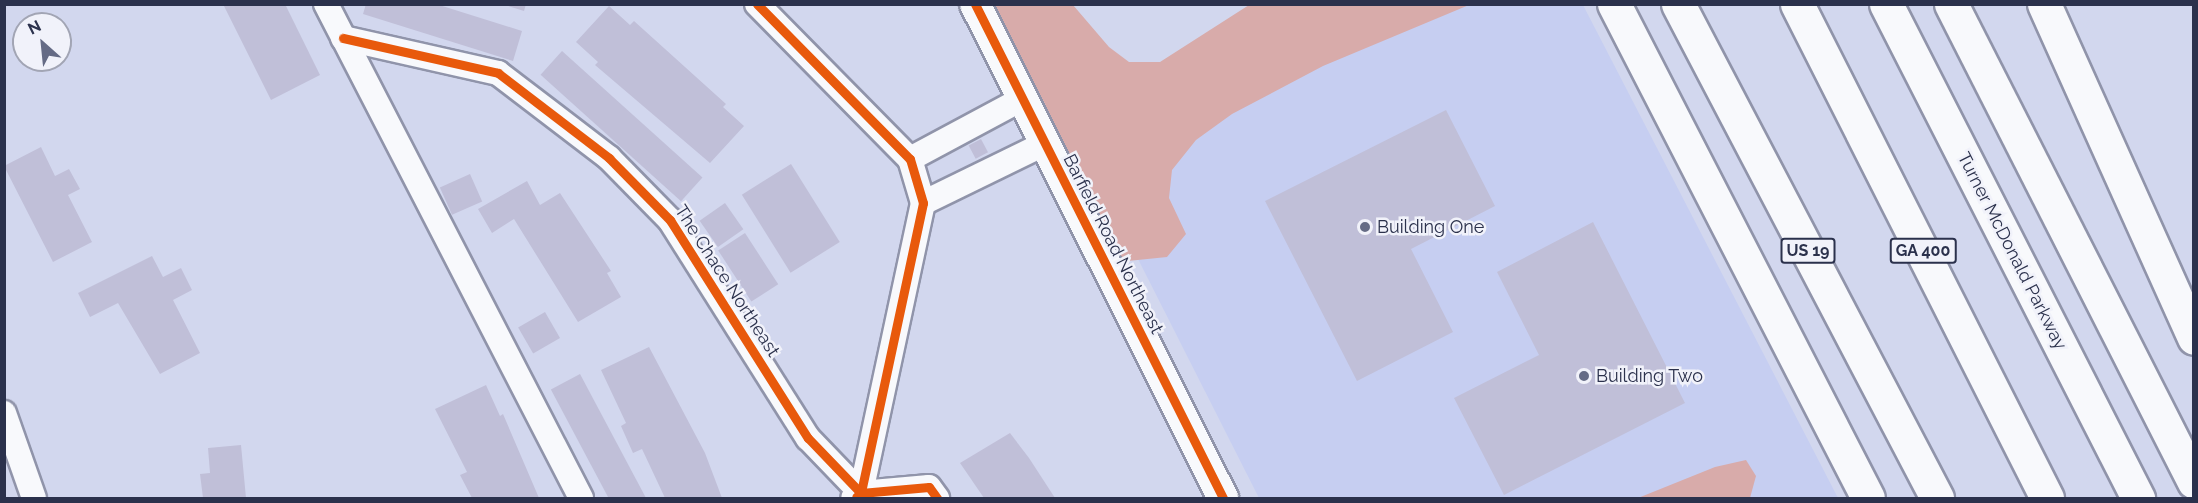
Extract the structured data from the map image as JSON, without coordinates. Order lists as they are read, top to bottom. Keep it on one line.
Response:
{"streets":{"highway":["US 19","GA 400","Turner McDonald Parkway"],"street":["Barfield Road Northeast","The Chace Northeast"]},"places":["Building One","Building Two"],"north":"top left"}
